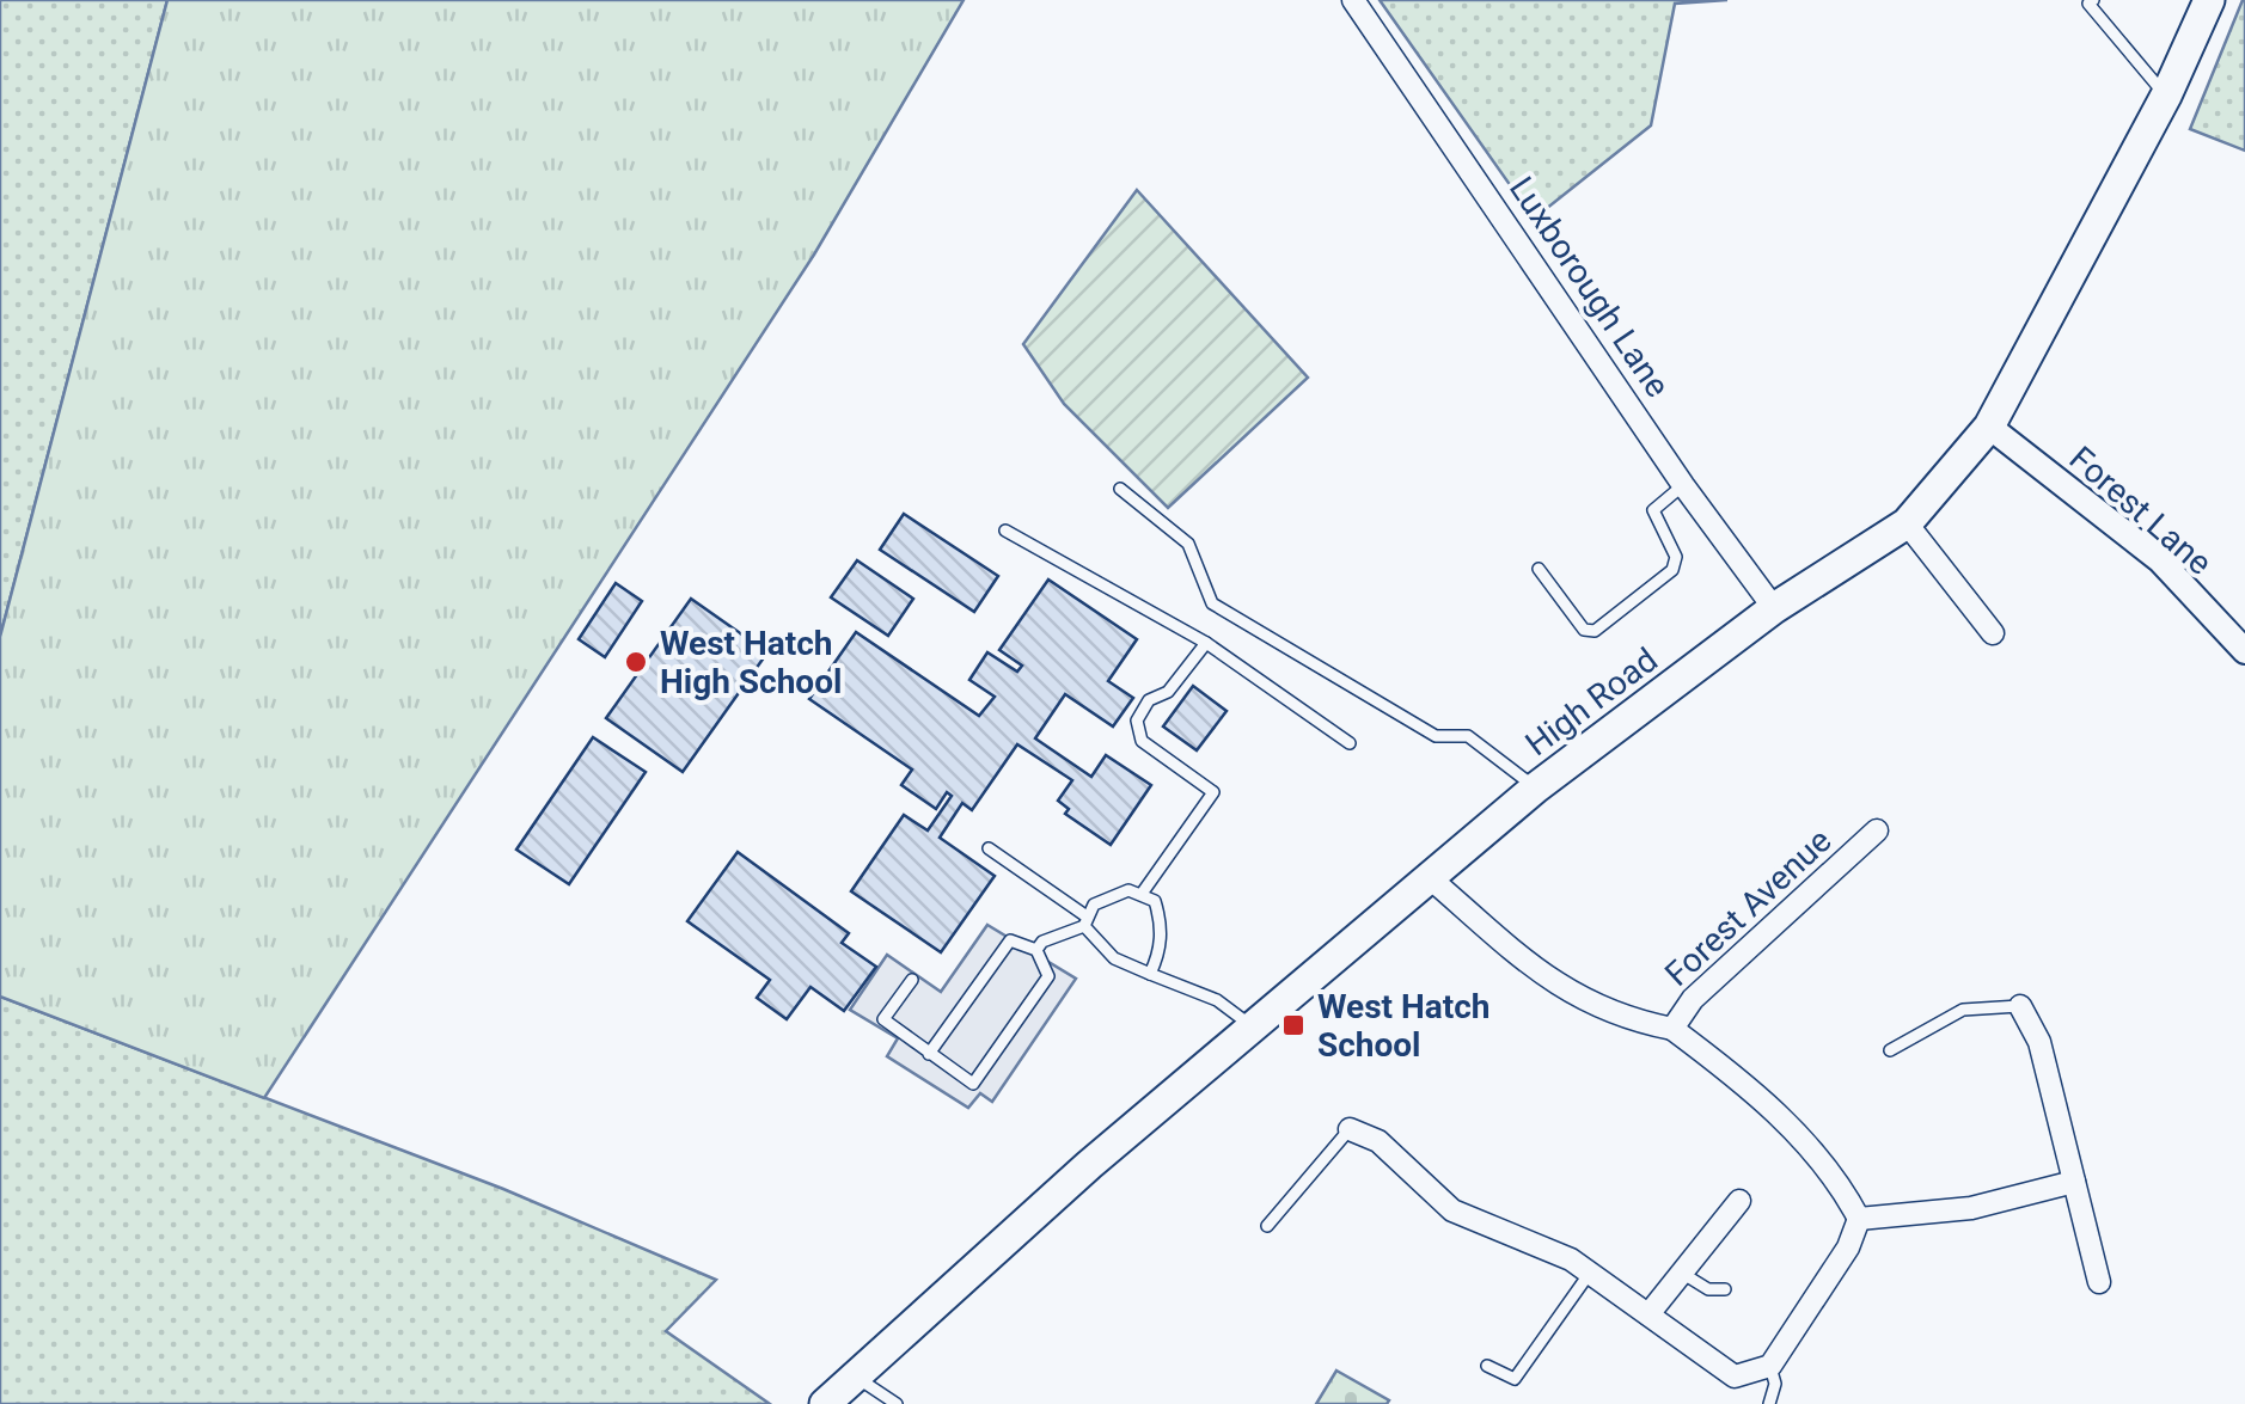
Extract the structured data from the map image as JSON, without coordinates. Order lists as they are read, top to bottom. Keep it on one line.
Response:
{"streets":{"main road":["High Road"],"street":["Luxborough Lane","Forest Lane","Forest Avenue"]},"crossings":[["Luxborough Lane","High Road"],["Forest Lane","High Road"],["High Road","Forest Avenue"]],"places":{"other":["West Hatch High School"],"transit":["West Hatch School"]}}
